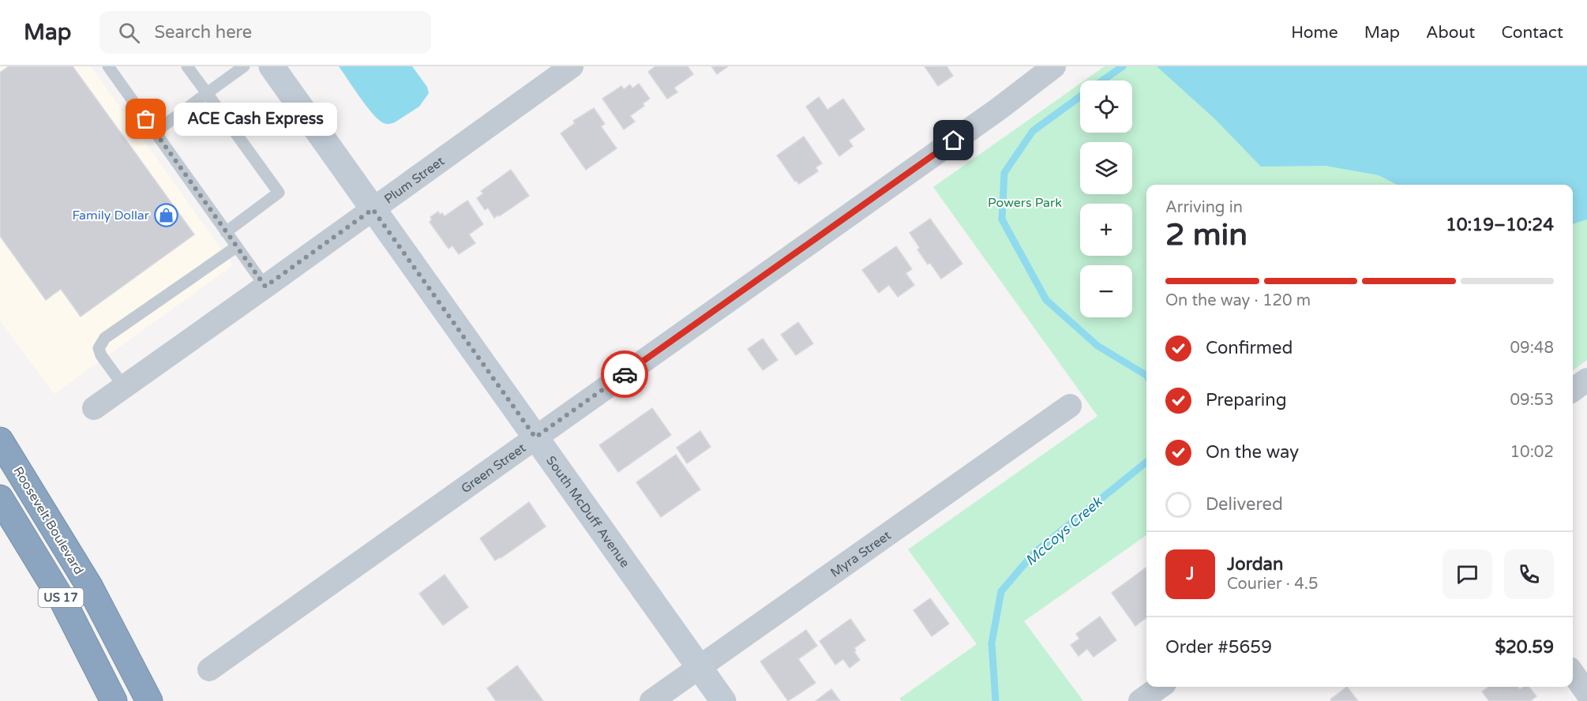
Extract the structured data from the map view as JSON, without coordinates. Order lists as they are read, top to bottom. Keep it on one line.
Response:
{"streets":{"highway":["Roosevelt Boulevard","US 17"],"main road":["South McDuff Avenue"],"street":["Plum Street","Green Street","Myra Street"]},"crossings":[["Plum Street","South McDuff Avenue"],["Green Street","South McDuff Avenue"],["South McDuff Avenue","Myra Street"]],"water":["McCoys Creek"],"parks":["Powers Park"],"places":{"other":["ACE Cash Express"],"shop":["Family Dollar"]},"page":{"header":"Map","search":"Search here","nav":["Home","Map","About","Contact"],"map_buttons":["+","−"],"bubble":"ACE Cash Express","heading":["2 min","Arriving in","10:19–10:24"],"panel":["Jordan","Courier · 4.5","Order #5659","$20.59"],"bar":"On the way · 120 m","list":[["Confirmed","09:48"],["Preparing","09:53"],["On the way","10:02"],"Delivered"],"round":"J"}}
